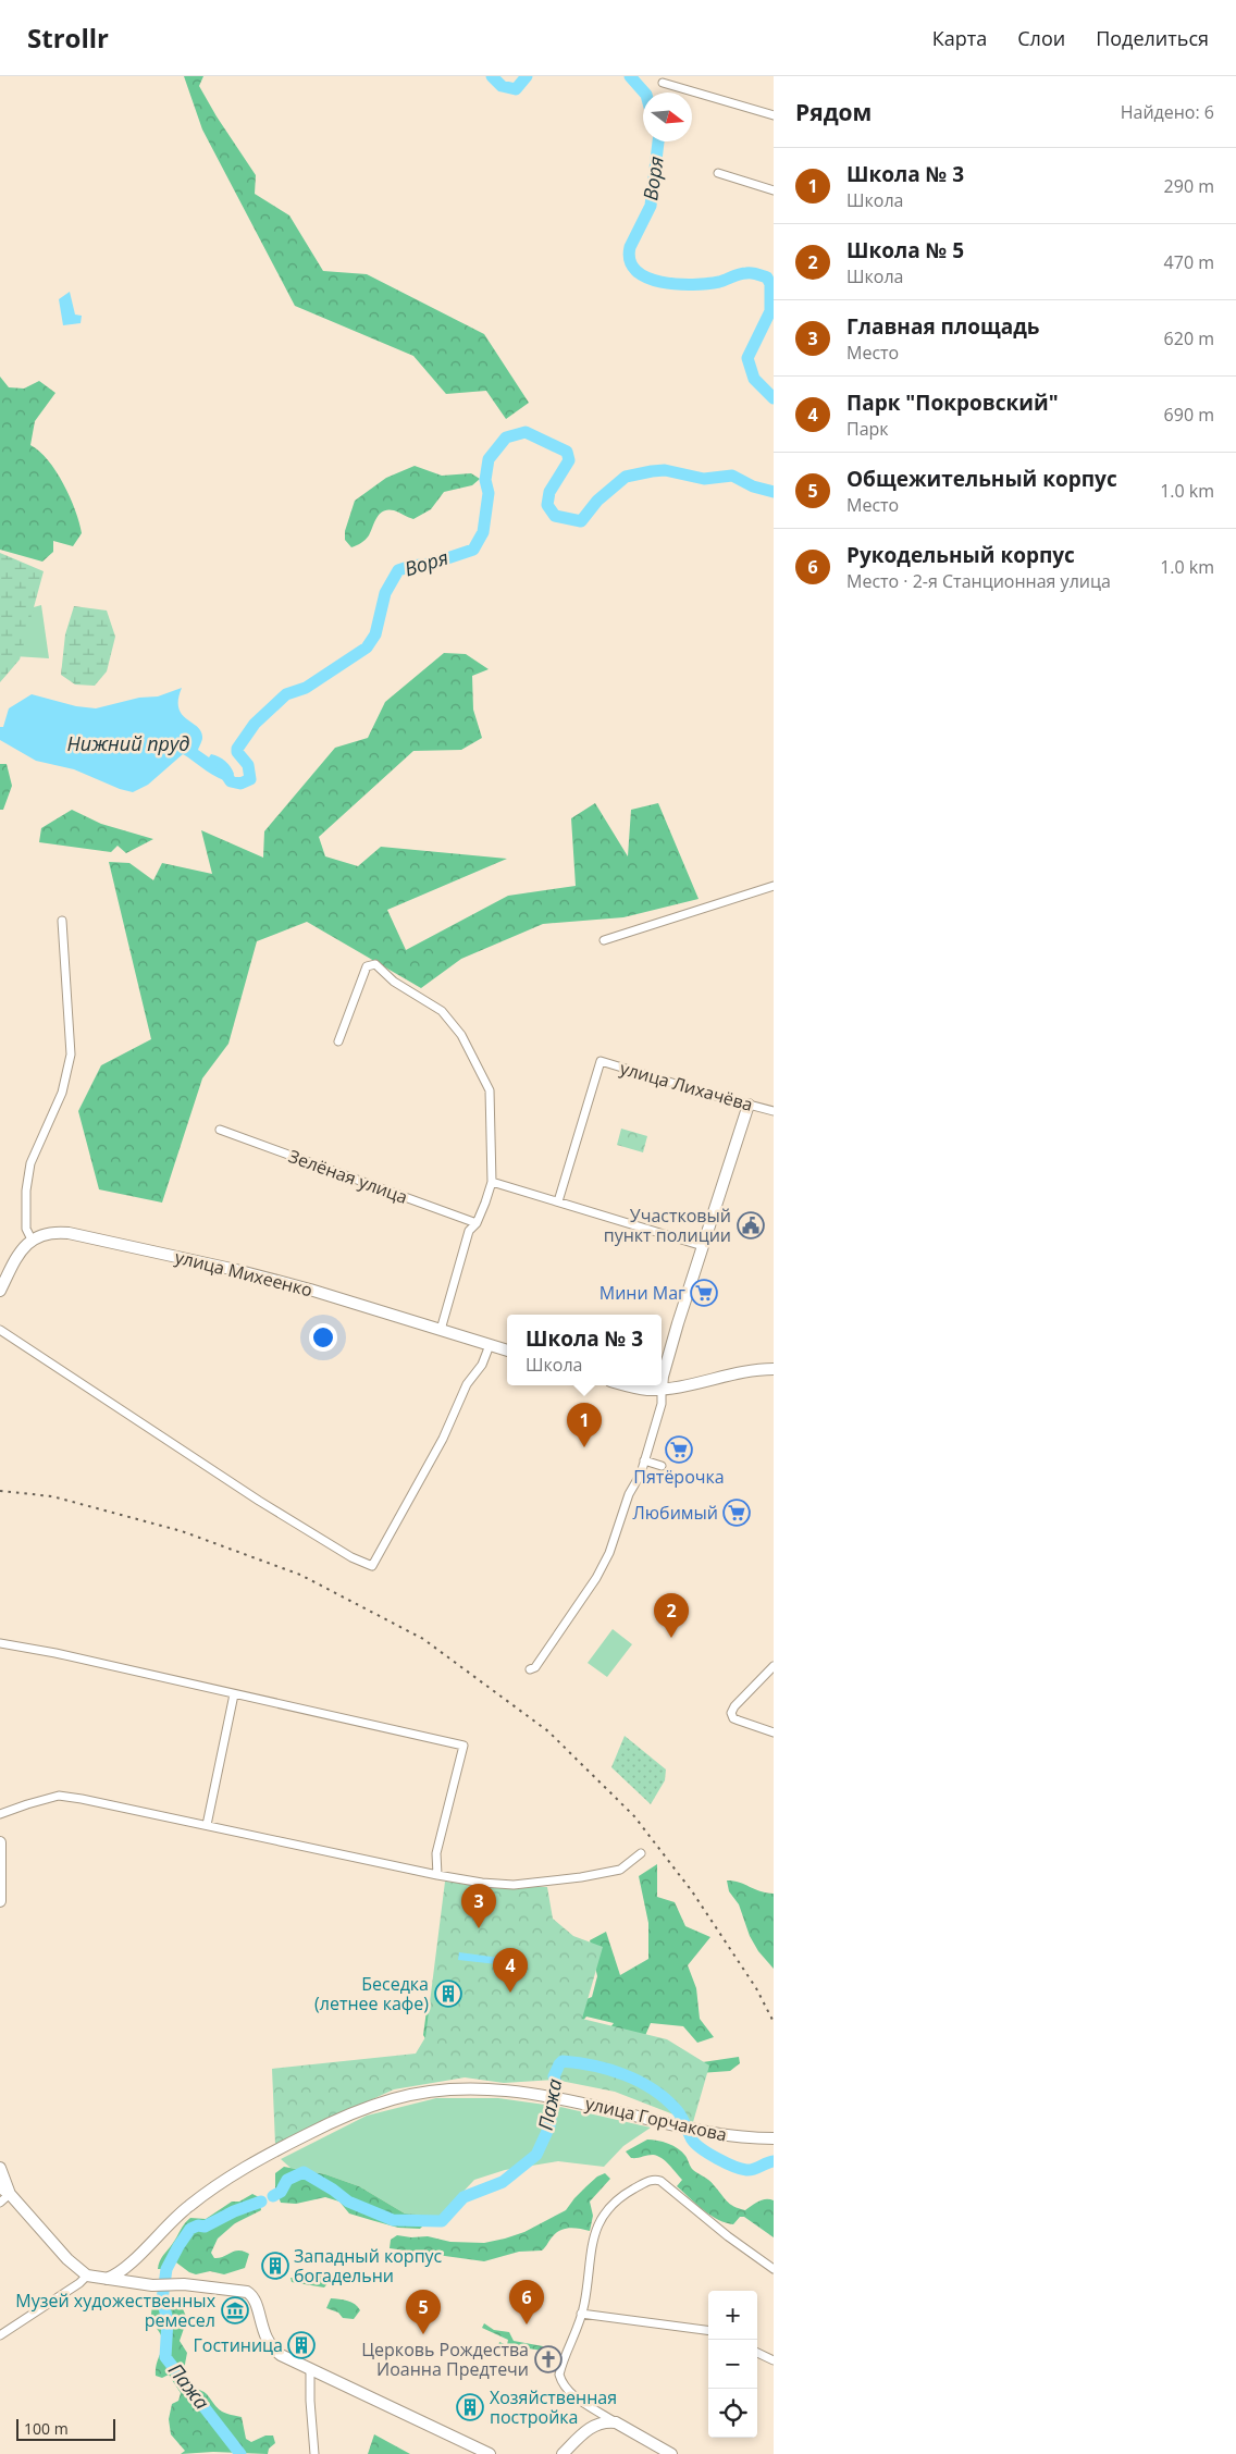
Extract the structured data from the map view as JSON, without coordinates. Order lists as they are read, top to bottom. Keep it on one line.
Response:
{"streets":{"main road":["улица Михеенко","улица Горчакова"],"street":["улица Лихачёва","Зелёная улица"]},"water":["Воря","Нижний пруд","Пажа"],"places":{"public building":["Участковый пункт полиции"],"supermarket":["Мини Маг","Пятёрочка","Любимый"],"building":["Беседка (летнее кафе)","Западный корпус богадельни","Гостиница","Хозяйственная постройка"],"museum":["Музей художественных ремесел"],"church":["Церковь Рождества Иоанна Предтечи"]},"scale_bar":"100 m","north":"right","page":{"header":"Strollr","nav":["Карта","Слои","Поделиться"],"heading":["Рядом","Найдено: 6"],"list":[{"mark":"1","name":"Школа № 3","note":"Школа","value":"290 m"},{"mark":"2","name":"Школа № 5","note":"Школа","value":"470 m"},{"mark":"3","name":"Главная площадь","note":"Место","value":"620 m"},{"mark":"4","name":"Парк \"Покровский\"","note":"Парк","value":"690 m"},{"mark":"5","name":"Общежительный корпус","note":"Место","value":"1.0 km"},{"mark":"6","name":"Рукодельный корпус","note":"Место · 2-я Станционная улица","value":"1.0 km"}],"popup":["Школа № 3","Школа"],"pins":["1","2","3","4","6","5"],"map_buttons":["+","−"],"scale":"100 m"}}
